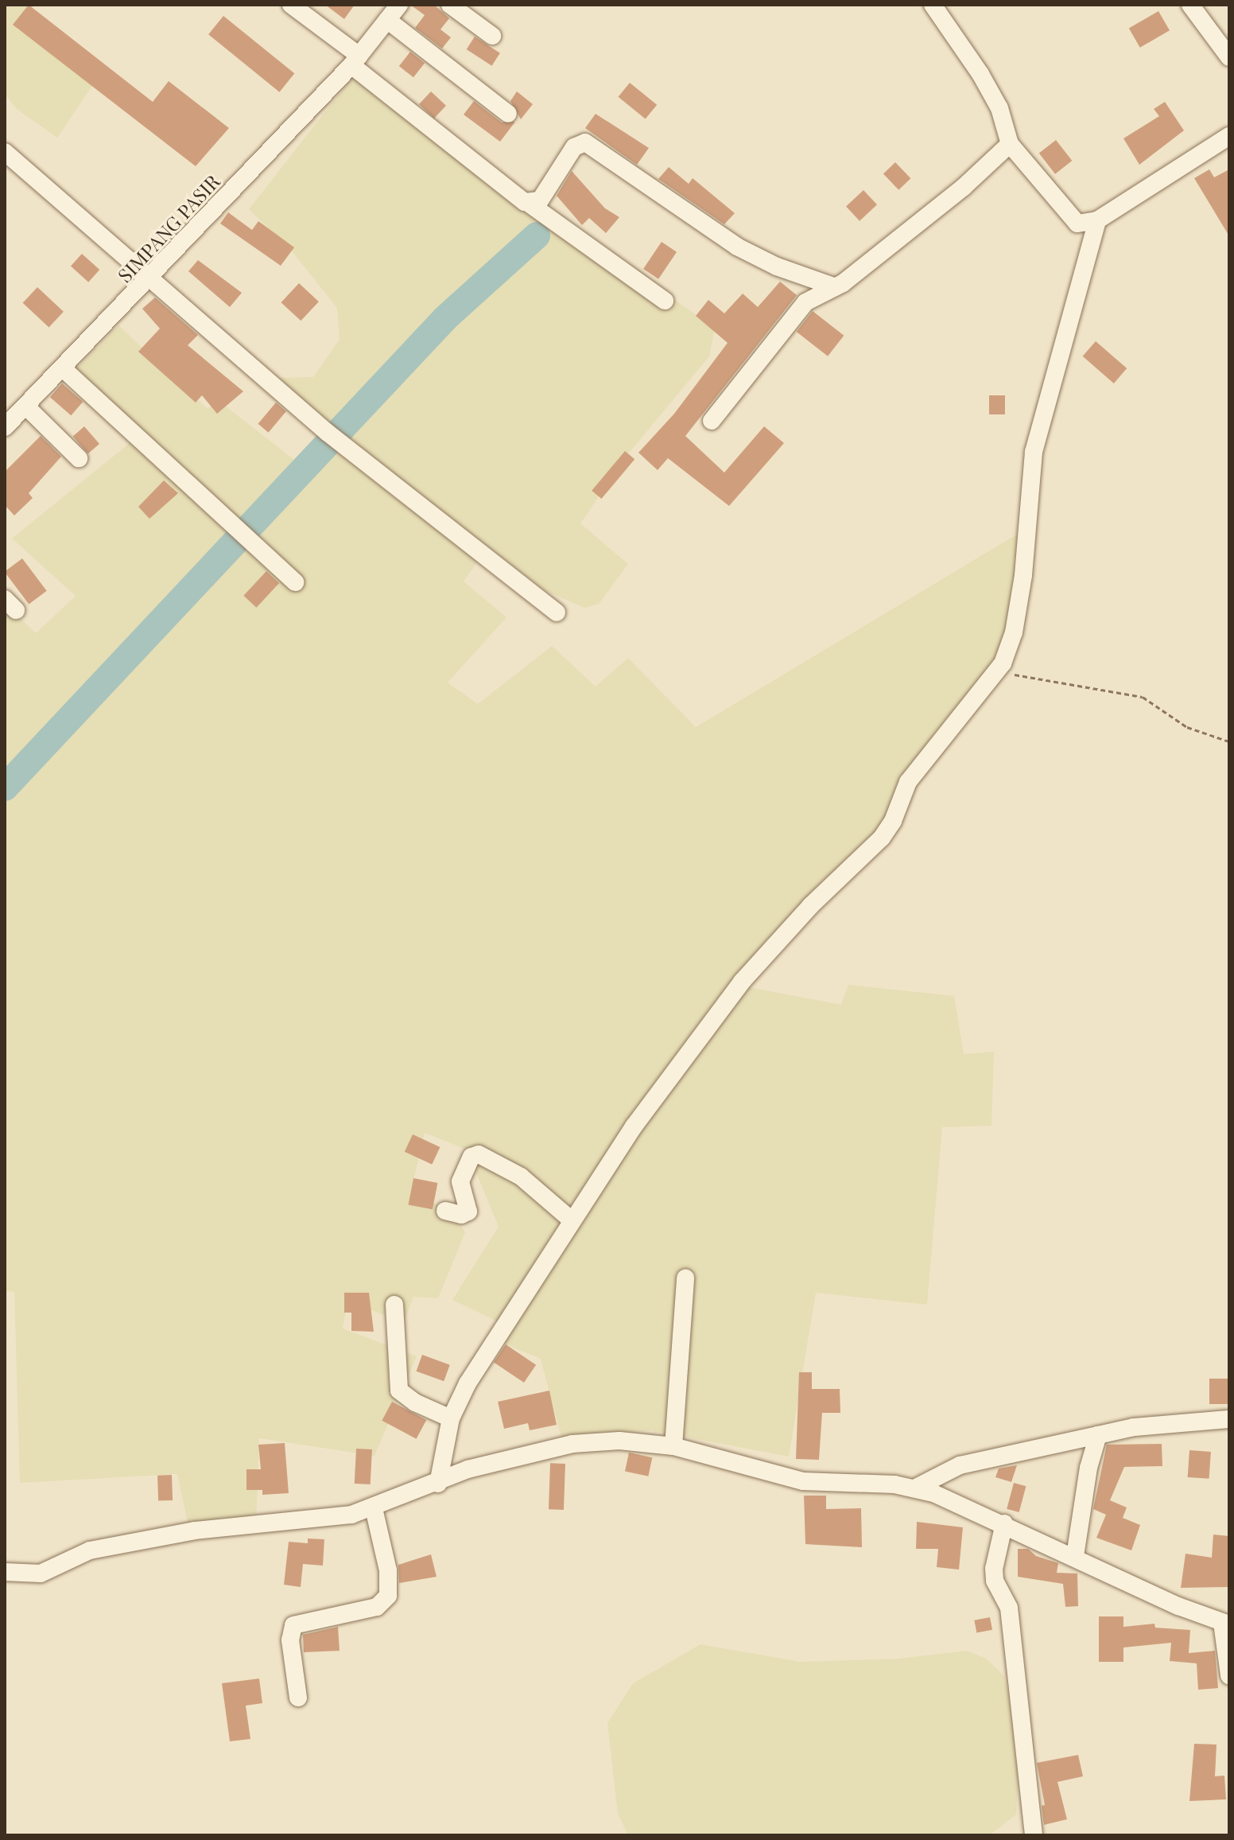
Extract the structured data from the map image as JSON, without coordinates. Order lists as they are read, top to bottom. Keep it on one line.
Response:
{"streets":{"street":["SIMPANG PASIR"]}}
